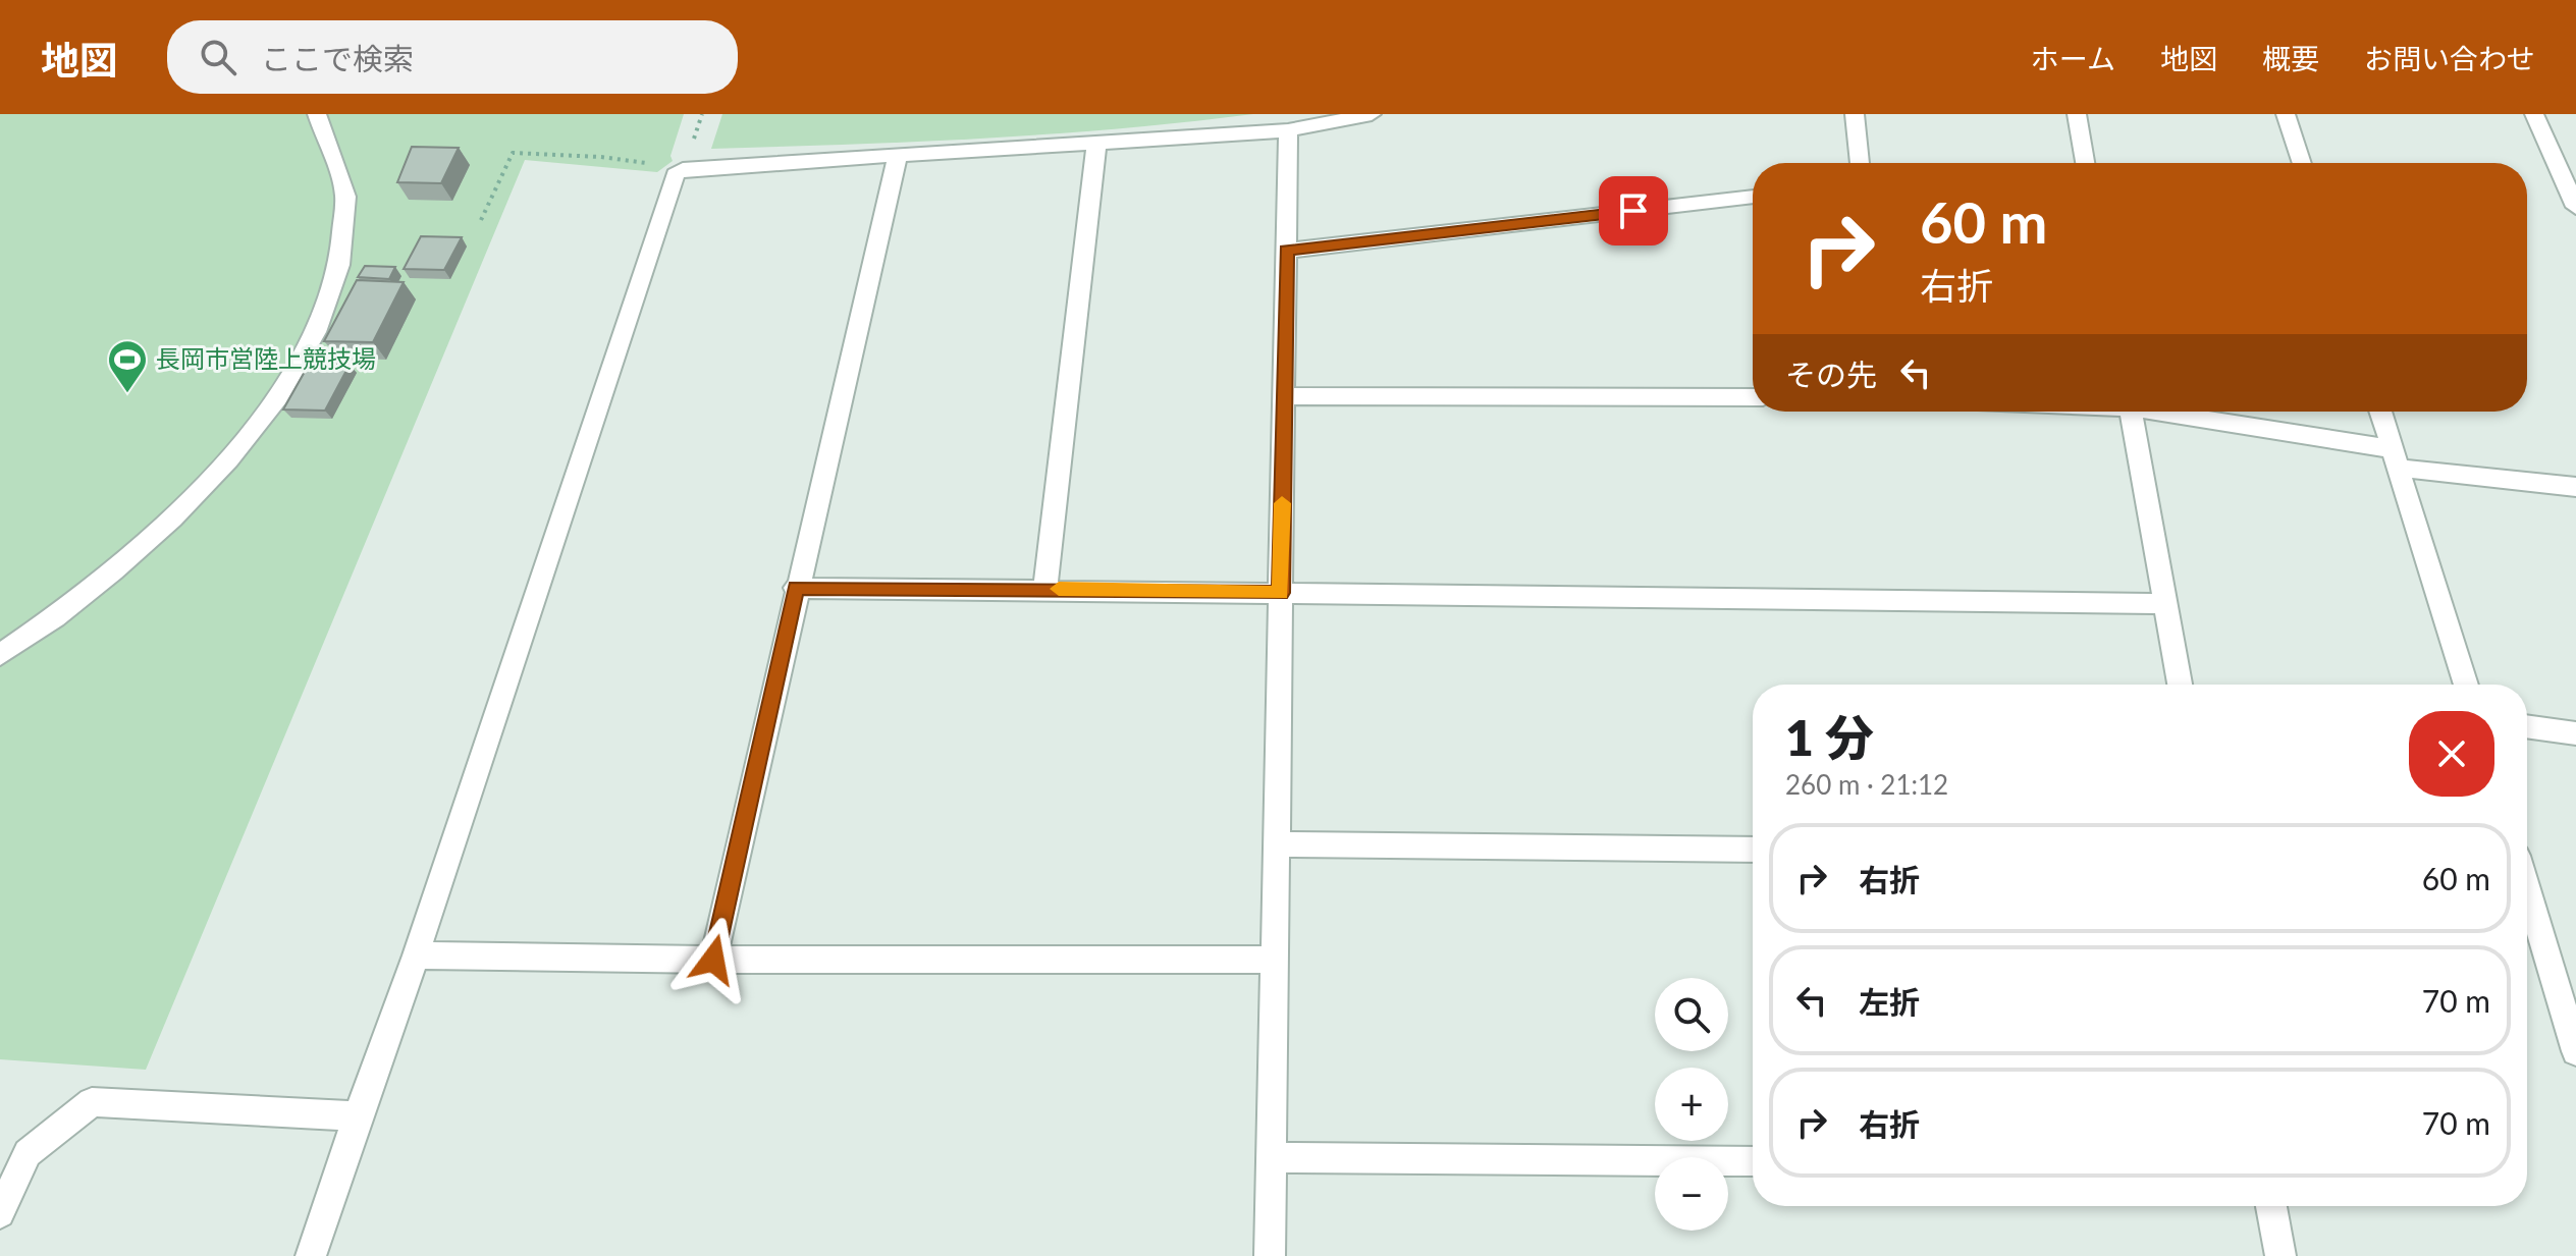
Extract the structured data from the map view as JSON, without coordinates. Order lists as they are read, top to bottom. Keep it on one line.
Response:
{"places":{"sports":["長岡市営陸上競技場"]},"page":{"header":"地図","search":"ここで検索","nav":["ホーム","地図","概要","お問い合わせ"],"turn":["60 m","右折"],"then":"その先","heading":["1 分","260 m · 21:12"],"list":[{"name":"右折","value":"60 m"},{"name":"左折","value":"70 m"},{"name":"右折","value":"70 m"}],"map_buttons":["+","−"]}}
